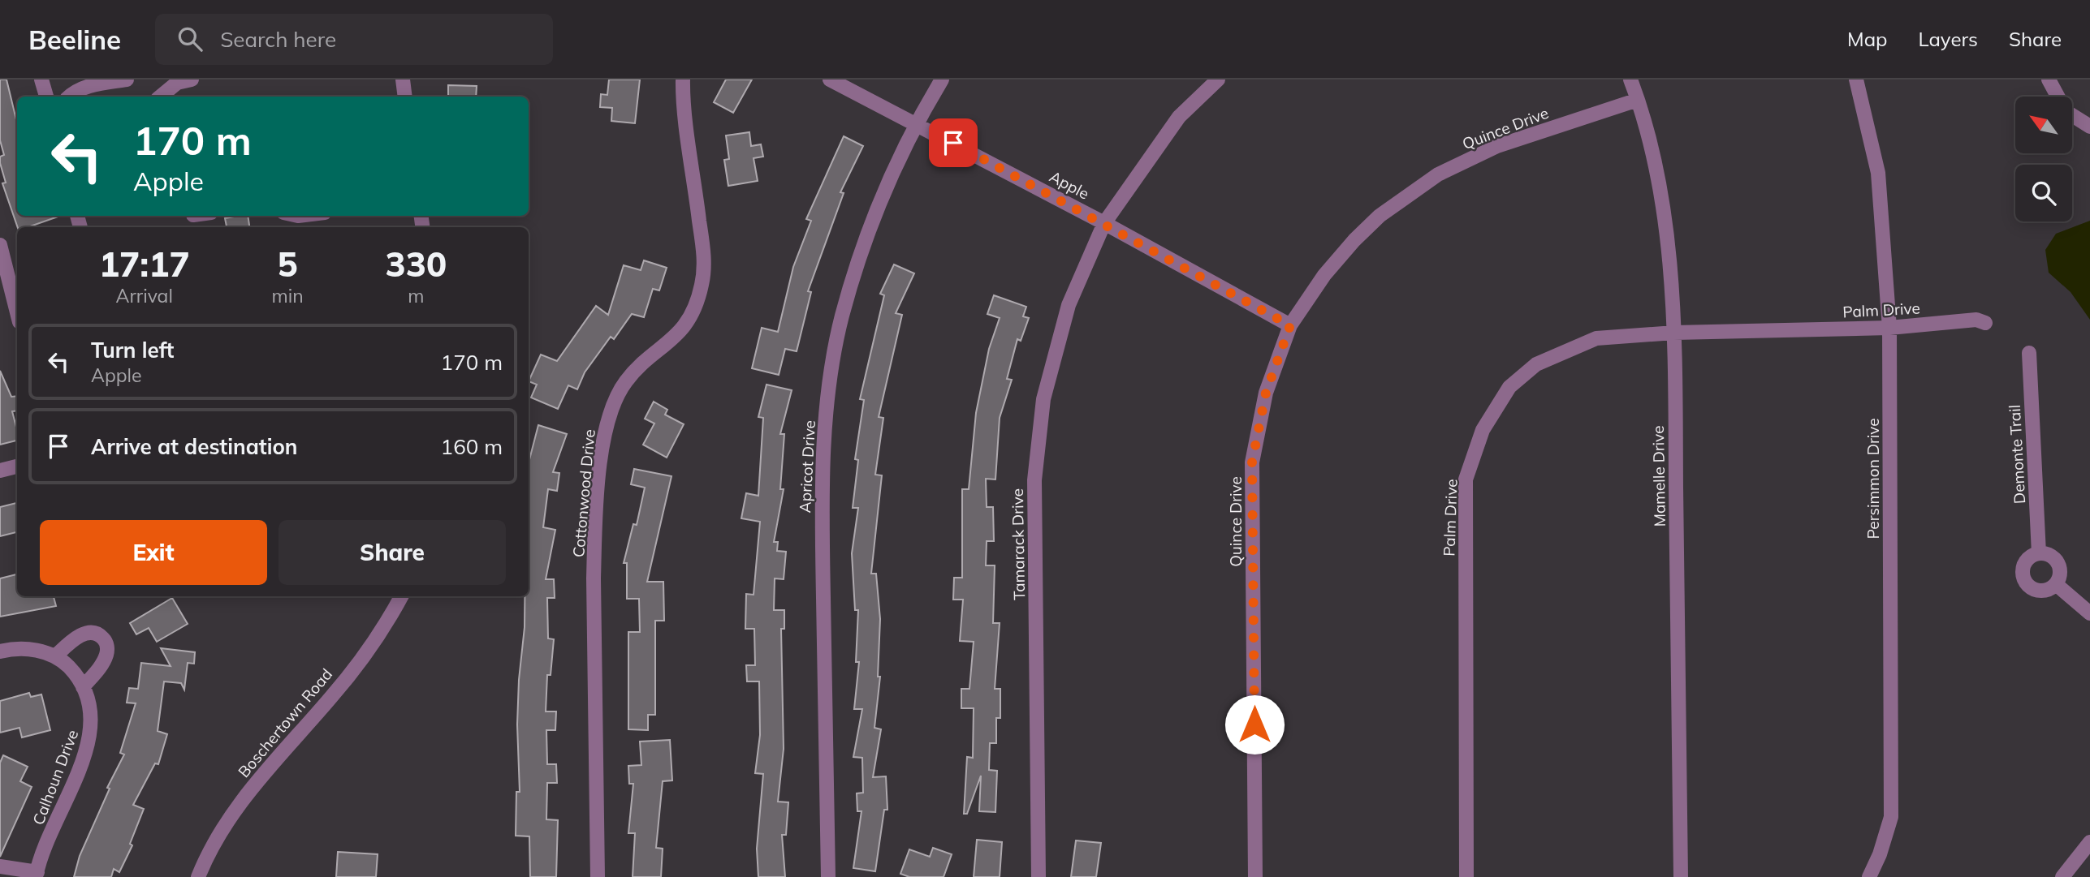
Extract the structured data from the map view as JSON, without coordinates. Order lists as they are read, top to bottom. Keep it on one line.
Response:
{"streets":{"street":["Quince Drive","Apple","Palm Drive","Demonte Trail","Apricot Drive","Mamelle Drive","Persimmon Drive","Cottonwood Drive","Tamarack Drive","Boschertown Road","Calhoun Drive"]},"crossings":[["Quince Drive","Apple"],["Quince Drive","Mamelle Drive"],["Apple","Apricot Drive"],["Apple","Tamarack Drive"],["Palm Drive","Mamelle Drive"],["Palm Drive","Persimmon Drive"]],"north":"top left","page":{"header":"Beeline","search":"Search here","nav":["Map","Layers","Share"],"turn":["170 m","Apple"],"eta":["17:17","Arrival","5","min","330","m"],"list":[{"name":"Turn left","note":"Apple","value":"170 m"},{"name":"Arrive at destination","value":"160 m"}],"buttons":["Exit","Share"]}}
